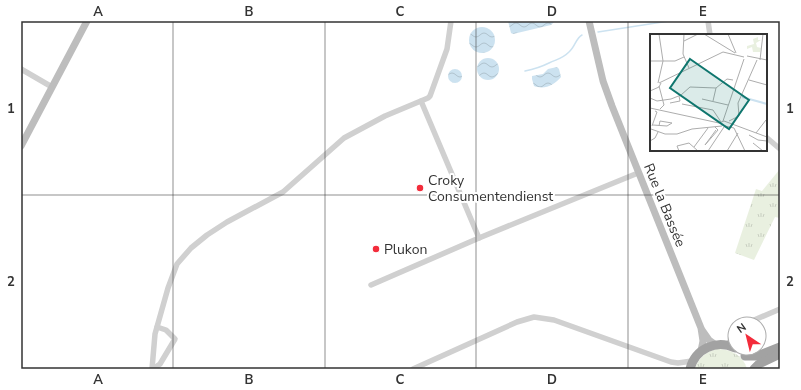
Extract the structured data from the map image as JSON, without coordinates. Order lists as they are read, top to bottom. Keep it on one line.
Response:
{"streets":{"main road":["Rue la Bassée"]},"places":["Croky Consumentendienst","Plukon"],"north":"top left","grid":{"columns":["A","B","C","D","E"],"rows":["1","2"]}}
